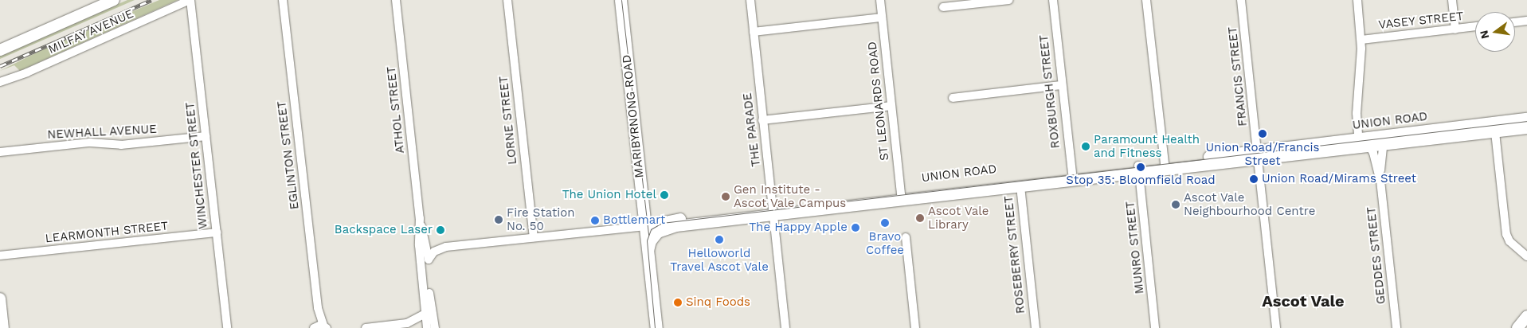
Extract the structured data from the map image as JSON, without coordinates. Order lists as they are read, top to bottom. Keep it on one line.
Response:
{"streets":{"main road":["MARIBYRNONG ROAD"],"street":["VASEY STREET","MILFAY AVENUE","FRANCIS STREET","ROXBURGH STREET","ST LEONARDS ROAD","ATHOL STREET","LORNE STREET","UNION ROAD","THE PARADE","NEWHALL AVENUE","EGLINTON STREET","WINCHESTER STREET","LEARMONTH STREET","MUNRO STREET","ROSEBERRY STREET","GEDDES STREET"]},"crossings":[["MILFAY AVENUE","WINCHESTER STREET"],["FRANCIS STREET","UNION ROAD"],["ROXBURGH STREET","UNION ROAD"],["ST LEONARDS ROAD","UNION ROAD"],["ATHOL STREET","UNION ROAD"],["MARIBYRNONG ROAD","UNION ROAD"],["LORNE STREET","UNION ROAD"],["UNION ROAD","THE PARADE"],["UNION ROAD","MUNRO STREET"],["UNION ROAD","ROSEBERRY STREET"],["UNION ROAD","GEDDES STREET"],["NEWHALL AVENUE","WINCHESTER STREET"],["WINCHESTER STREET","LEARMONTH STREET"]],"districts":["Ascot Vale"],"places":["Union Road/Francis Street","Paramount Health and Fitness","Stop 35: Bloomfield Road","Union Road/Mirams Street","The Union Hotel","Gen Institute - Ascot Vale Campus","Ascot Vale Neighbourhood Centre","Ascot Vale Library","Fire Station No. 50","Bottlemart","Bravo Coffee","The Happy Apple","Backspace Laser","Helloworld Travel Ascot Vale","Sinq Foods"],"north":"left"}
